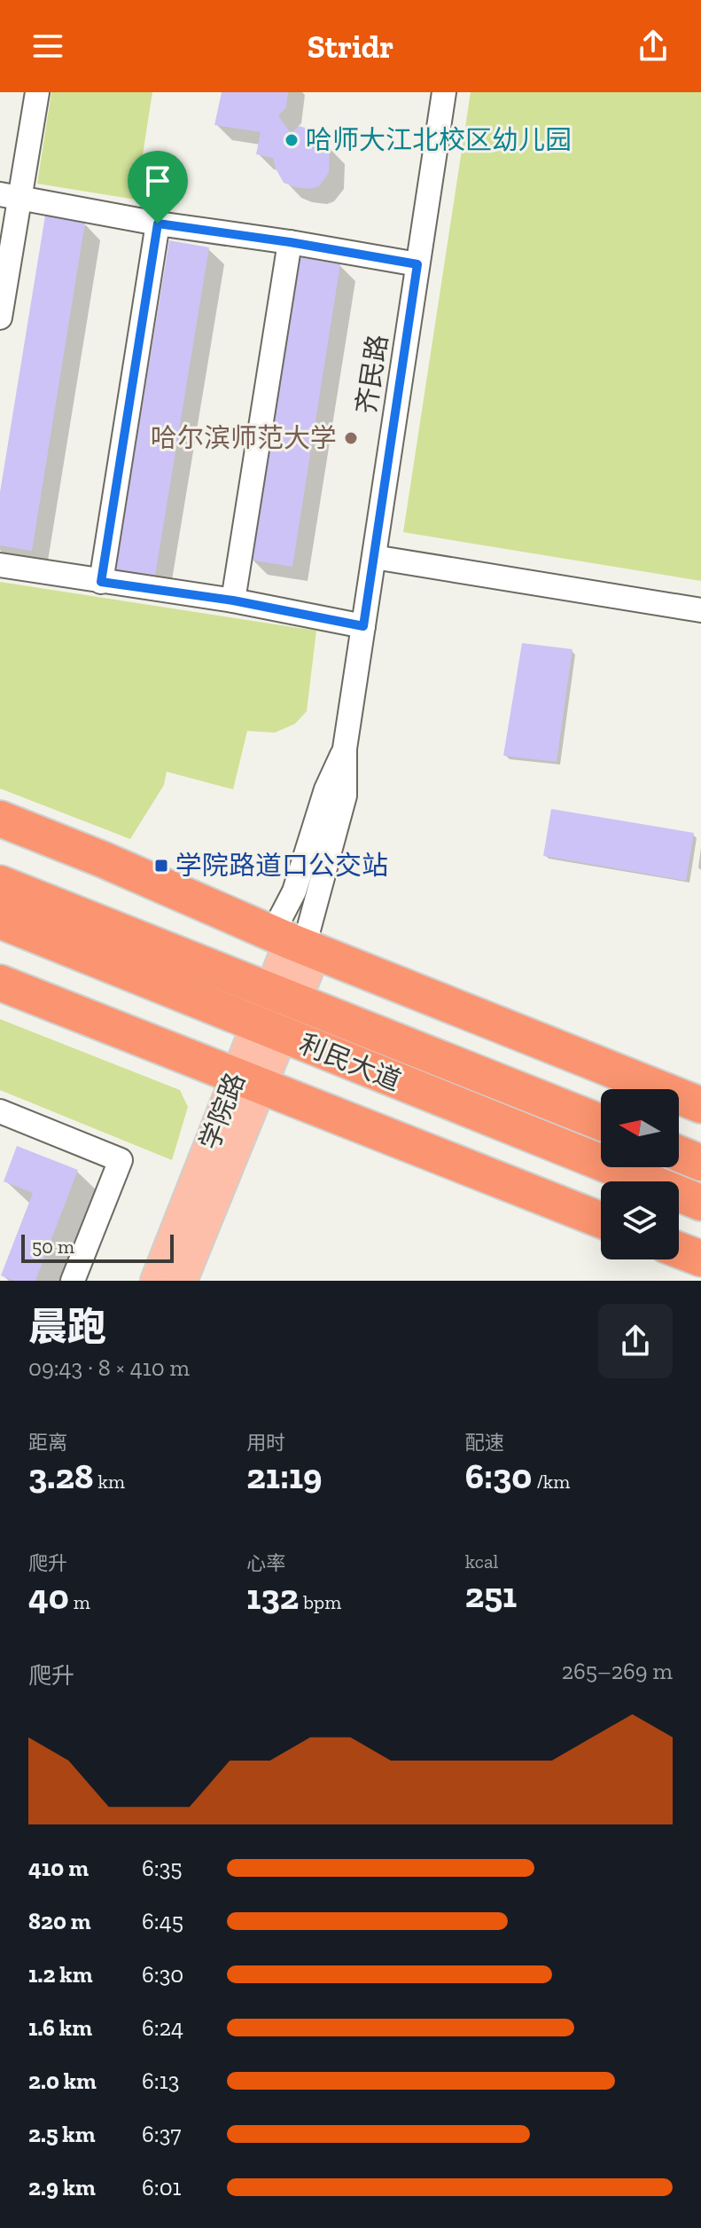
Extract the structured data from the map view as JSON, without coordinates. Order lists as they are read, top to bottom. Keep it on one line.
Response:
{"streets":{"highway":["利民大道"],"main road":["学院路"],"lane":["齐民路"]},"crossings":[["利民大道","学院路"]],"places":{"other":["哈师大江北校区幼儿园","哈尔滨师范大学"],"transit":["学院路道口公交站"]},"scale_bar":"50 m","north":"left","page":{"header":"Stridr","scale":"50 m","heading":["晨跑","09:43 · 8 × 410 m"],"stats":[["距离","3.28 km"],["用时","21:19"],["配速","6:30 /km"],["爬升","40 m"],["心率","132 bpm"],["kcal","251"]],"chart":["爬升","265–269 m"],"list":[{"name":"410 m","note":"6:35"},{"name":"820 m","note":"6:45"},{"name":"1.2 km","note":"6:30"},{"name":"1.6 km","note":"6:24"},{"name":"2.0 km","note":"6:13"},{"name":"2.5 km","note":"6:37"},{"name":"2.9 km","note":"6:01"}]}}
